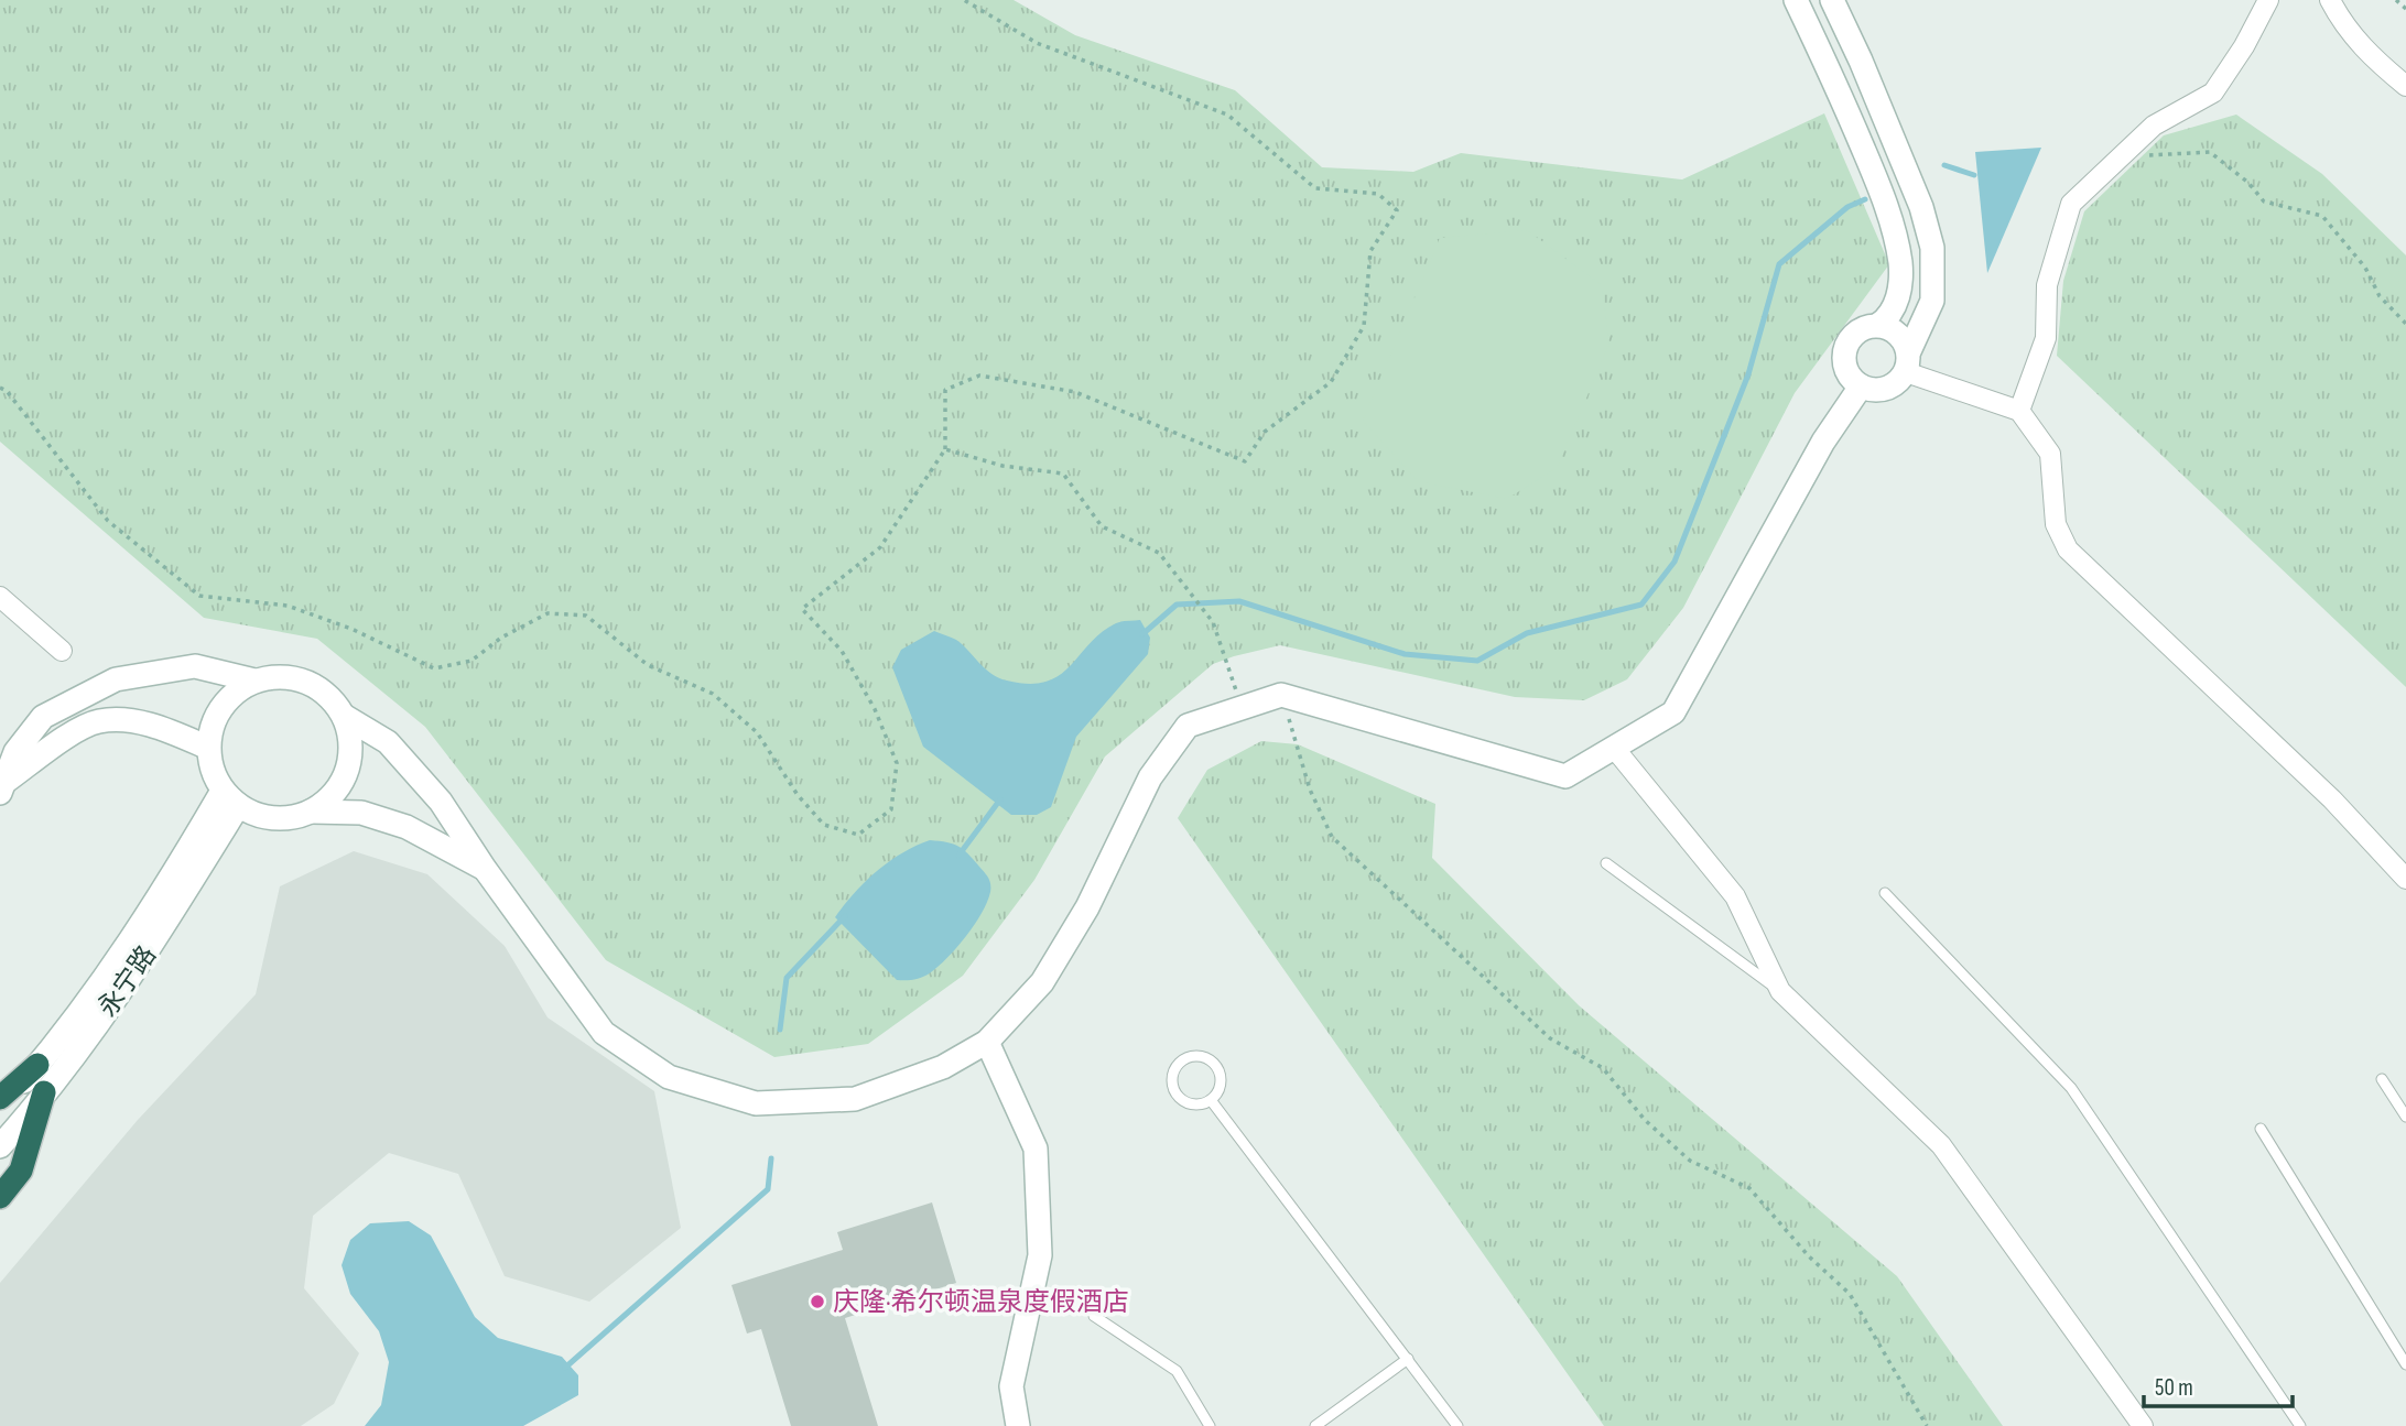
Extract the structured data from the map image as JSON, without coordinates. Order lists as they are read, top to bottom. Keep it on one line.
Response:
{"streets":{"street":["永宁路"]},"places":["庆隆·希尔顿温泉度假酒店"],"scale_bar":"50 m"}
